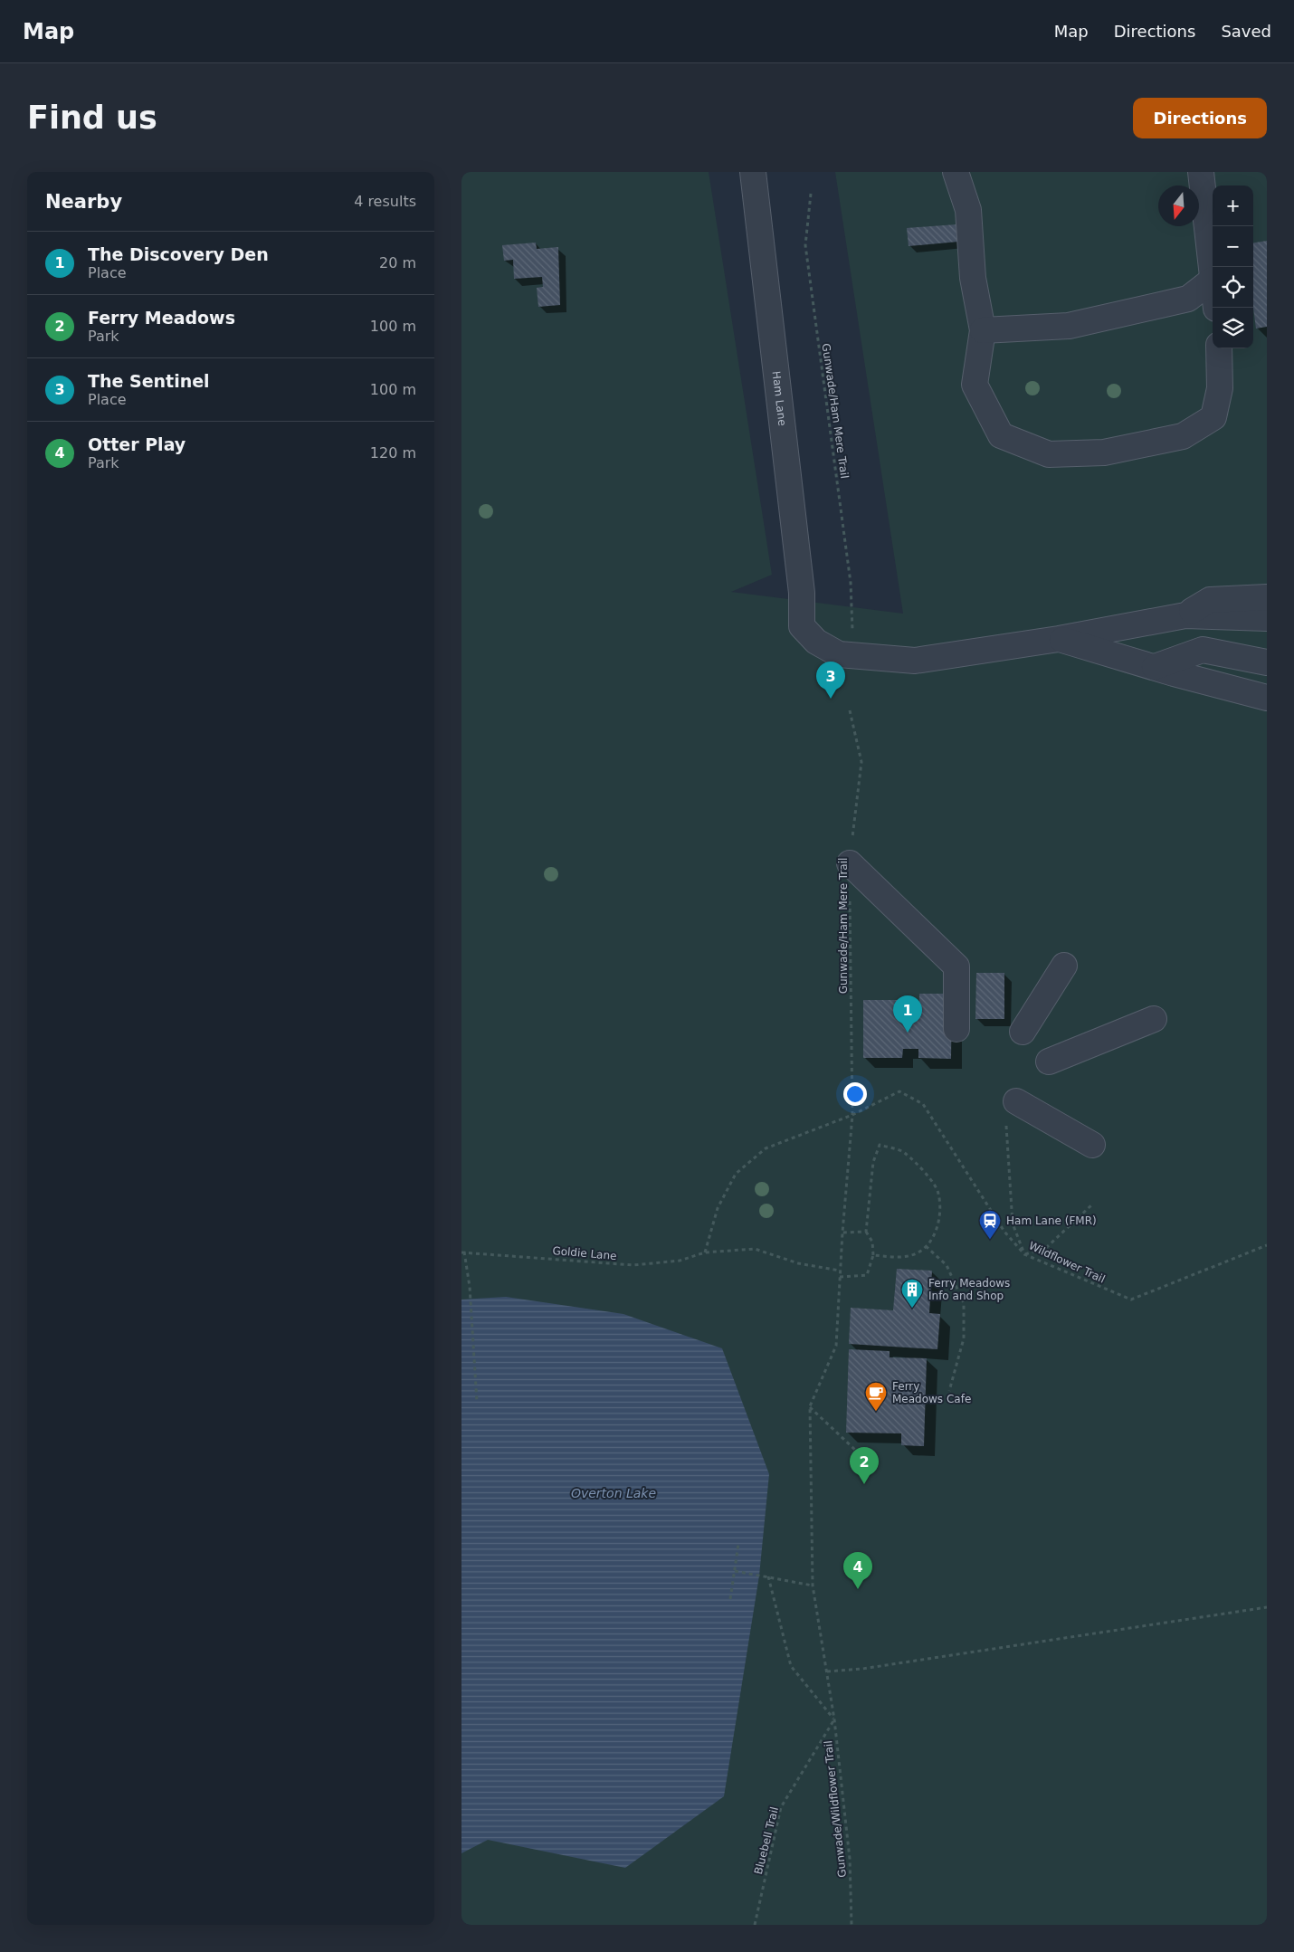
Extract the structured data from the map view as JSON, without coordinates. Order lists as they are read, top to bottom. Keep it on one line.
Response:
{"streets":{"street":["Ham Lane"],"path":["Gunwade/Ham Mere Trail","Goldie Lane","Wildflower Trail","Gunwade/Wildflower Trail","Bluebell Trail"]},"crossings":[["Gunwade/Ham Mere Trail","Goldie Lane"],["Gunwade/Ham Mere Trail","Wildflower Trail"],["Gunwade/Ham Mere Trail","Gunwade/Wildflower Trail"],["Gunwade/Wildflower Trail","Bluebell Trail"]],"water":["Overton Lake"],"places":{"station":["Ham Lane (FMR)"],"building":["Ferry Meadows Info and Shop"],"cafe":["Ferry Meadows Cafe"]},"north":"bottom","page":{"header":"Map","nav":["Map","Directions","Saved"],"buttons":"Directions","title":"Find us","heading":["Nearby","4 results"],"map_buttons":["+","−"],"list":[{"mark":"1","name":"The Discovery Den","note":"Place","value":"20 m"},{"mark":"2","name":"Ferry Meadows","note":"Park","value":"100 m"},{"mark":"3","name":"The Sentinel","note":"Place","value":"100 m"},{"mark":"4","name":"Otter Play","note":"Park","value":"120 m"}],"pins":["3","1","2","4"]}}
